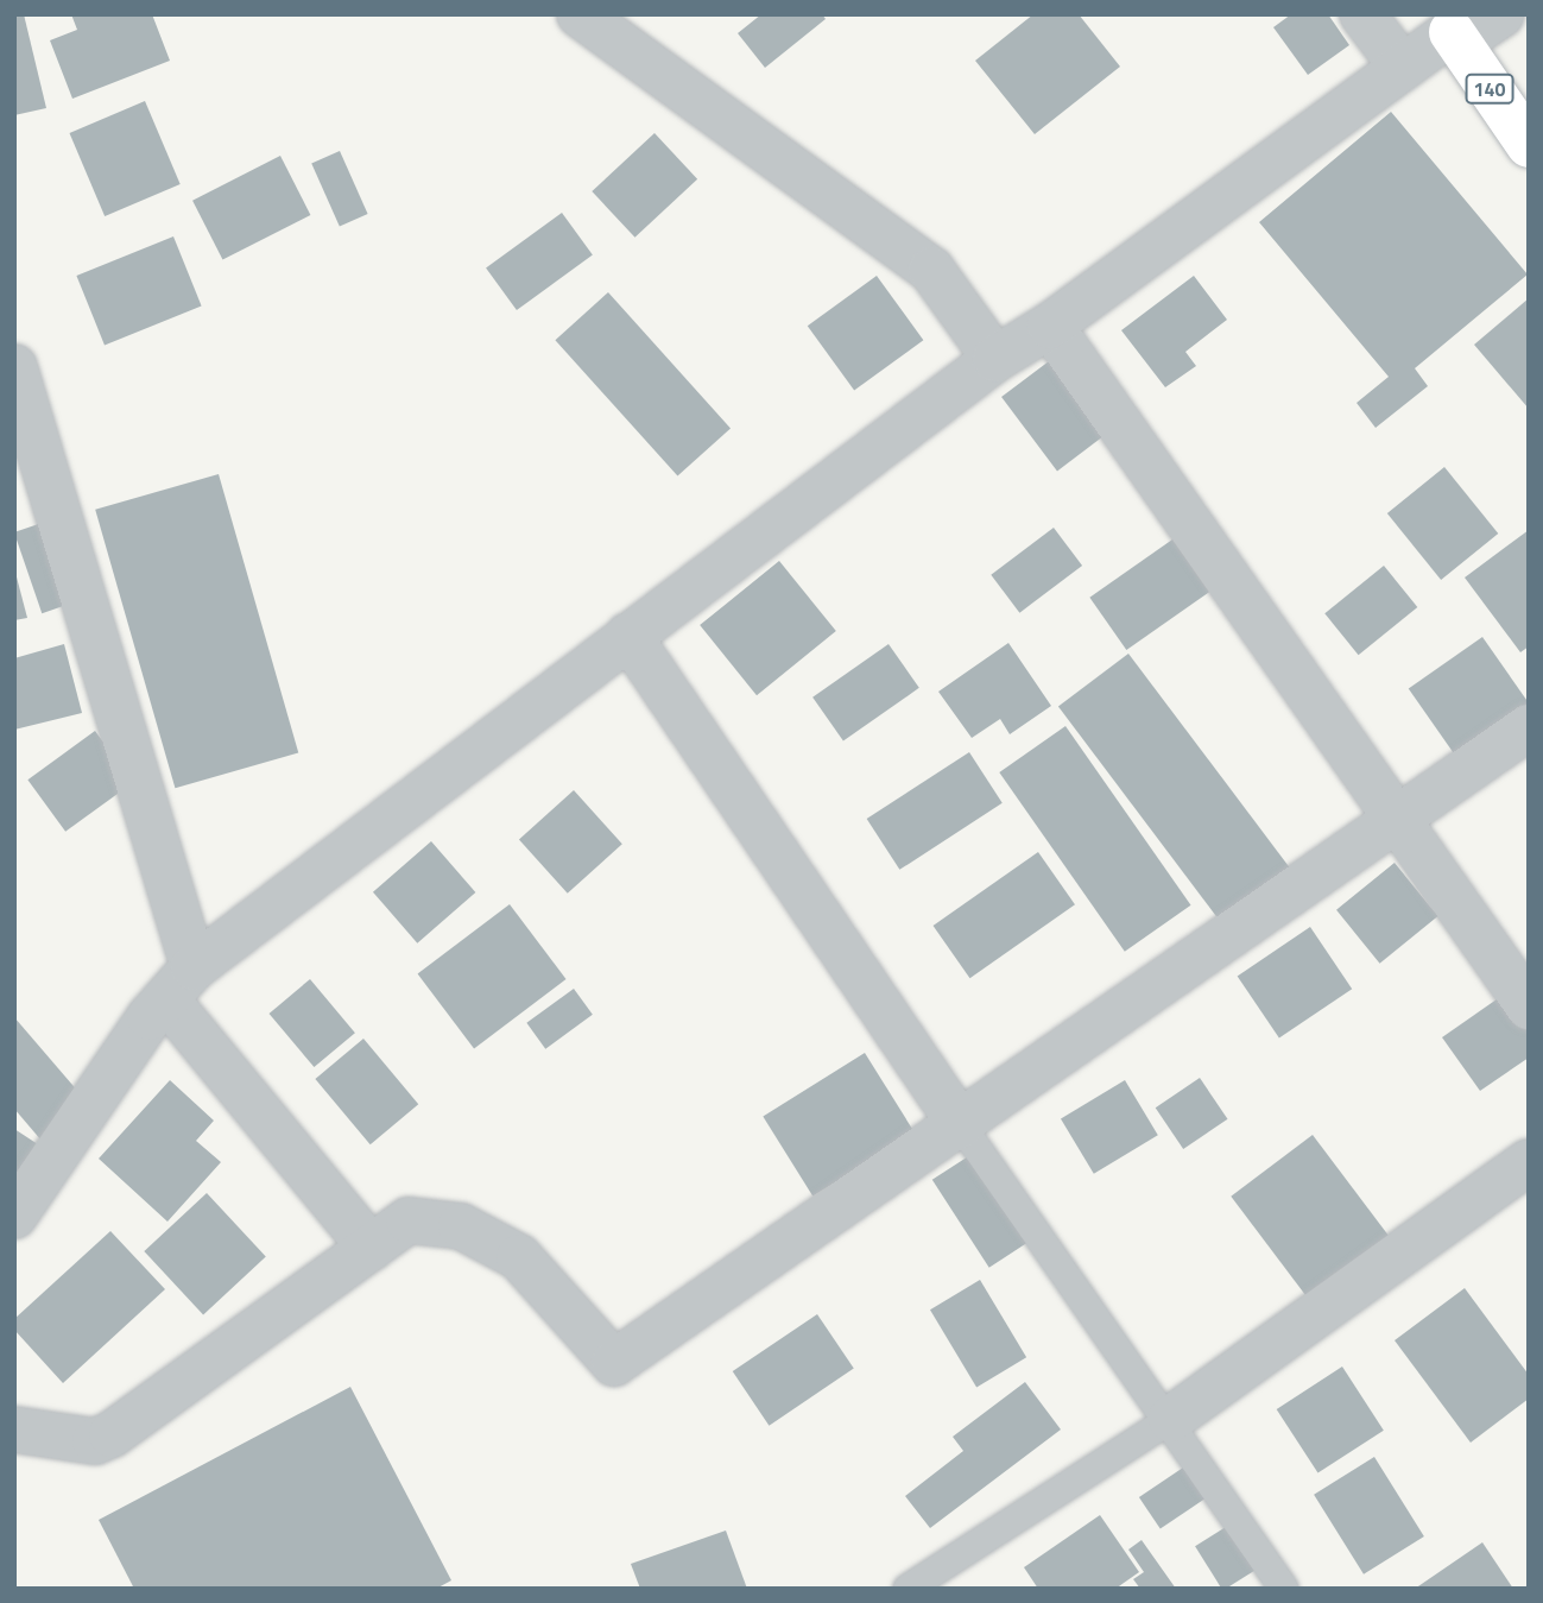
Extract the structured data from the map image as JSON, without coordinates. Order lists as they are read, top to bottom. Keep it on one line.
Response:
{"streets":{"highway":["140"]}}
